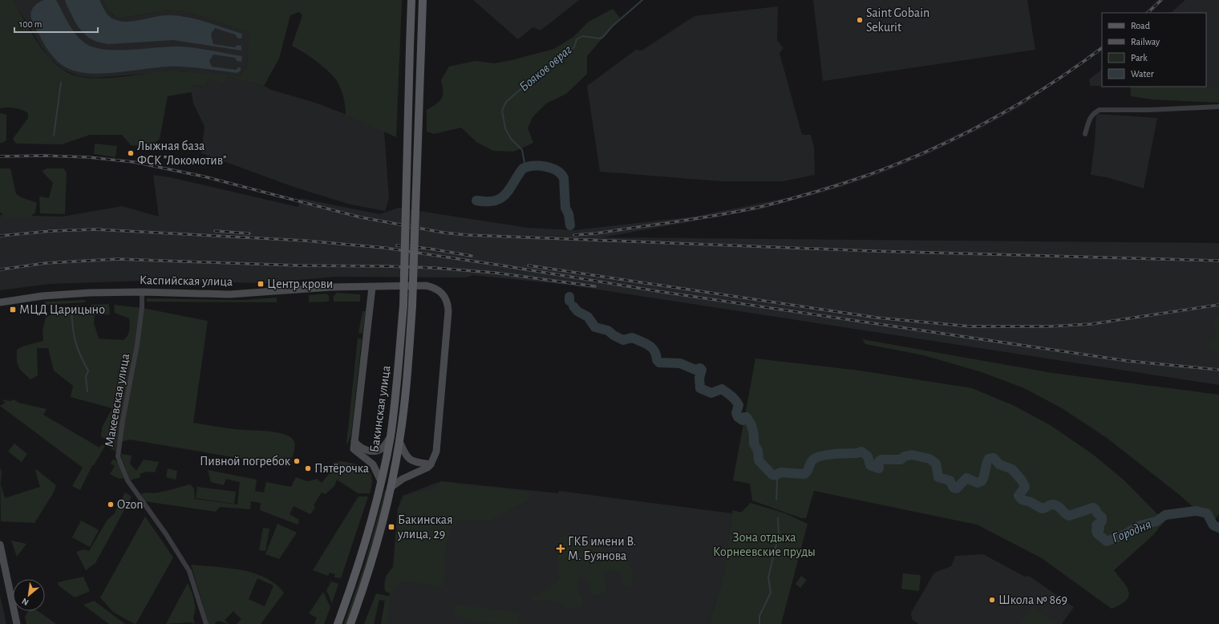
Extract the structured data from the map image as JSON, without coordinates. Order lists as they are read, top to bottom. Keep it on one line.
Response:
{"streets":{"main road":["Каспийская улица","Бакинская улица"],"street":["Макеевская улица"]},"crossings":[["Каспийская улица","Макеевская улица"]],"water":["Бояков овраг","Городня"],"parks":["Зона отдыха Корнеевские пруды"],"places":{"other":["Saint Gobain Sekurit","Лыжная база ФСК \"Локомотив\"","Пивной погребок","Пятёрочка","Ozon","Школа № 869"],"transit":["Центр крови","МЦД Царицыно","Бакинская улица, 29"],"health":["ГКБ имени В. М. Буянова"]},"legend":["Road","Railway","Park","Water"],"scale_bar":"100 m","north":"bottom left"}
